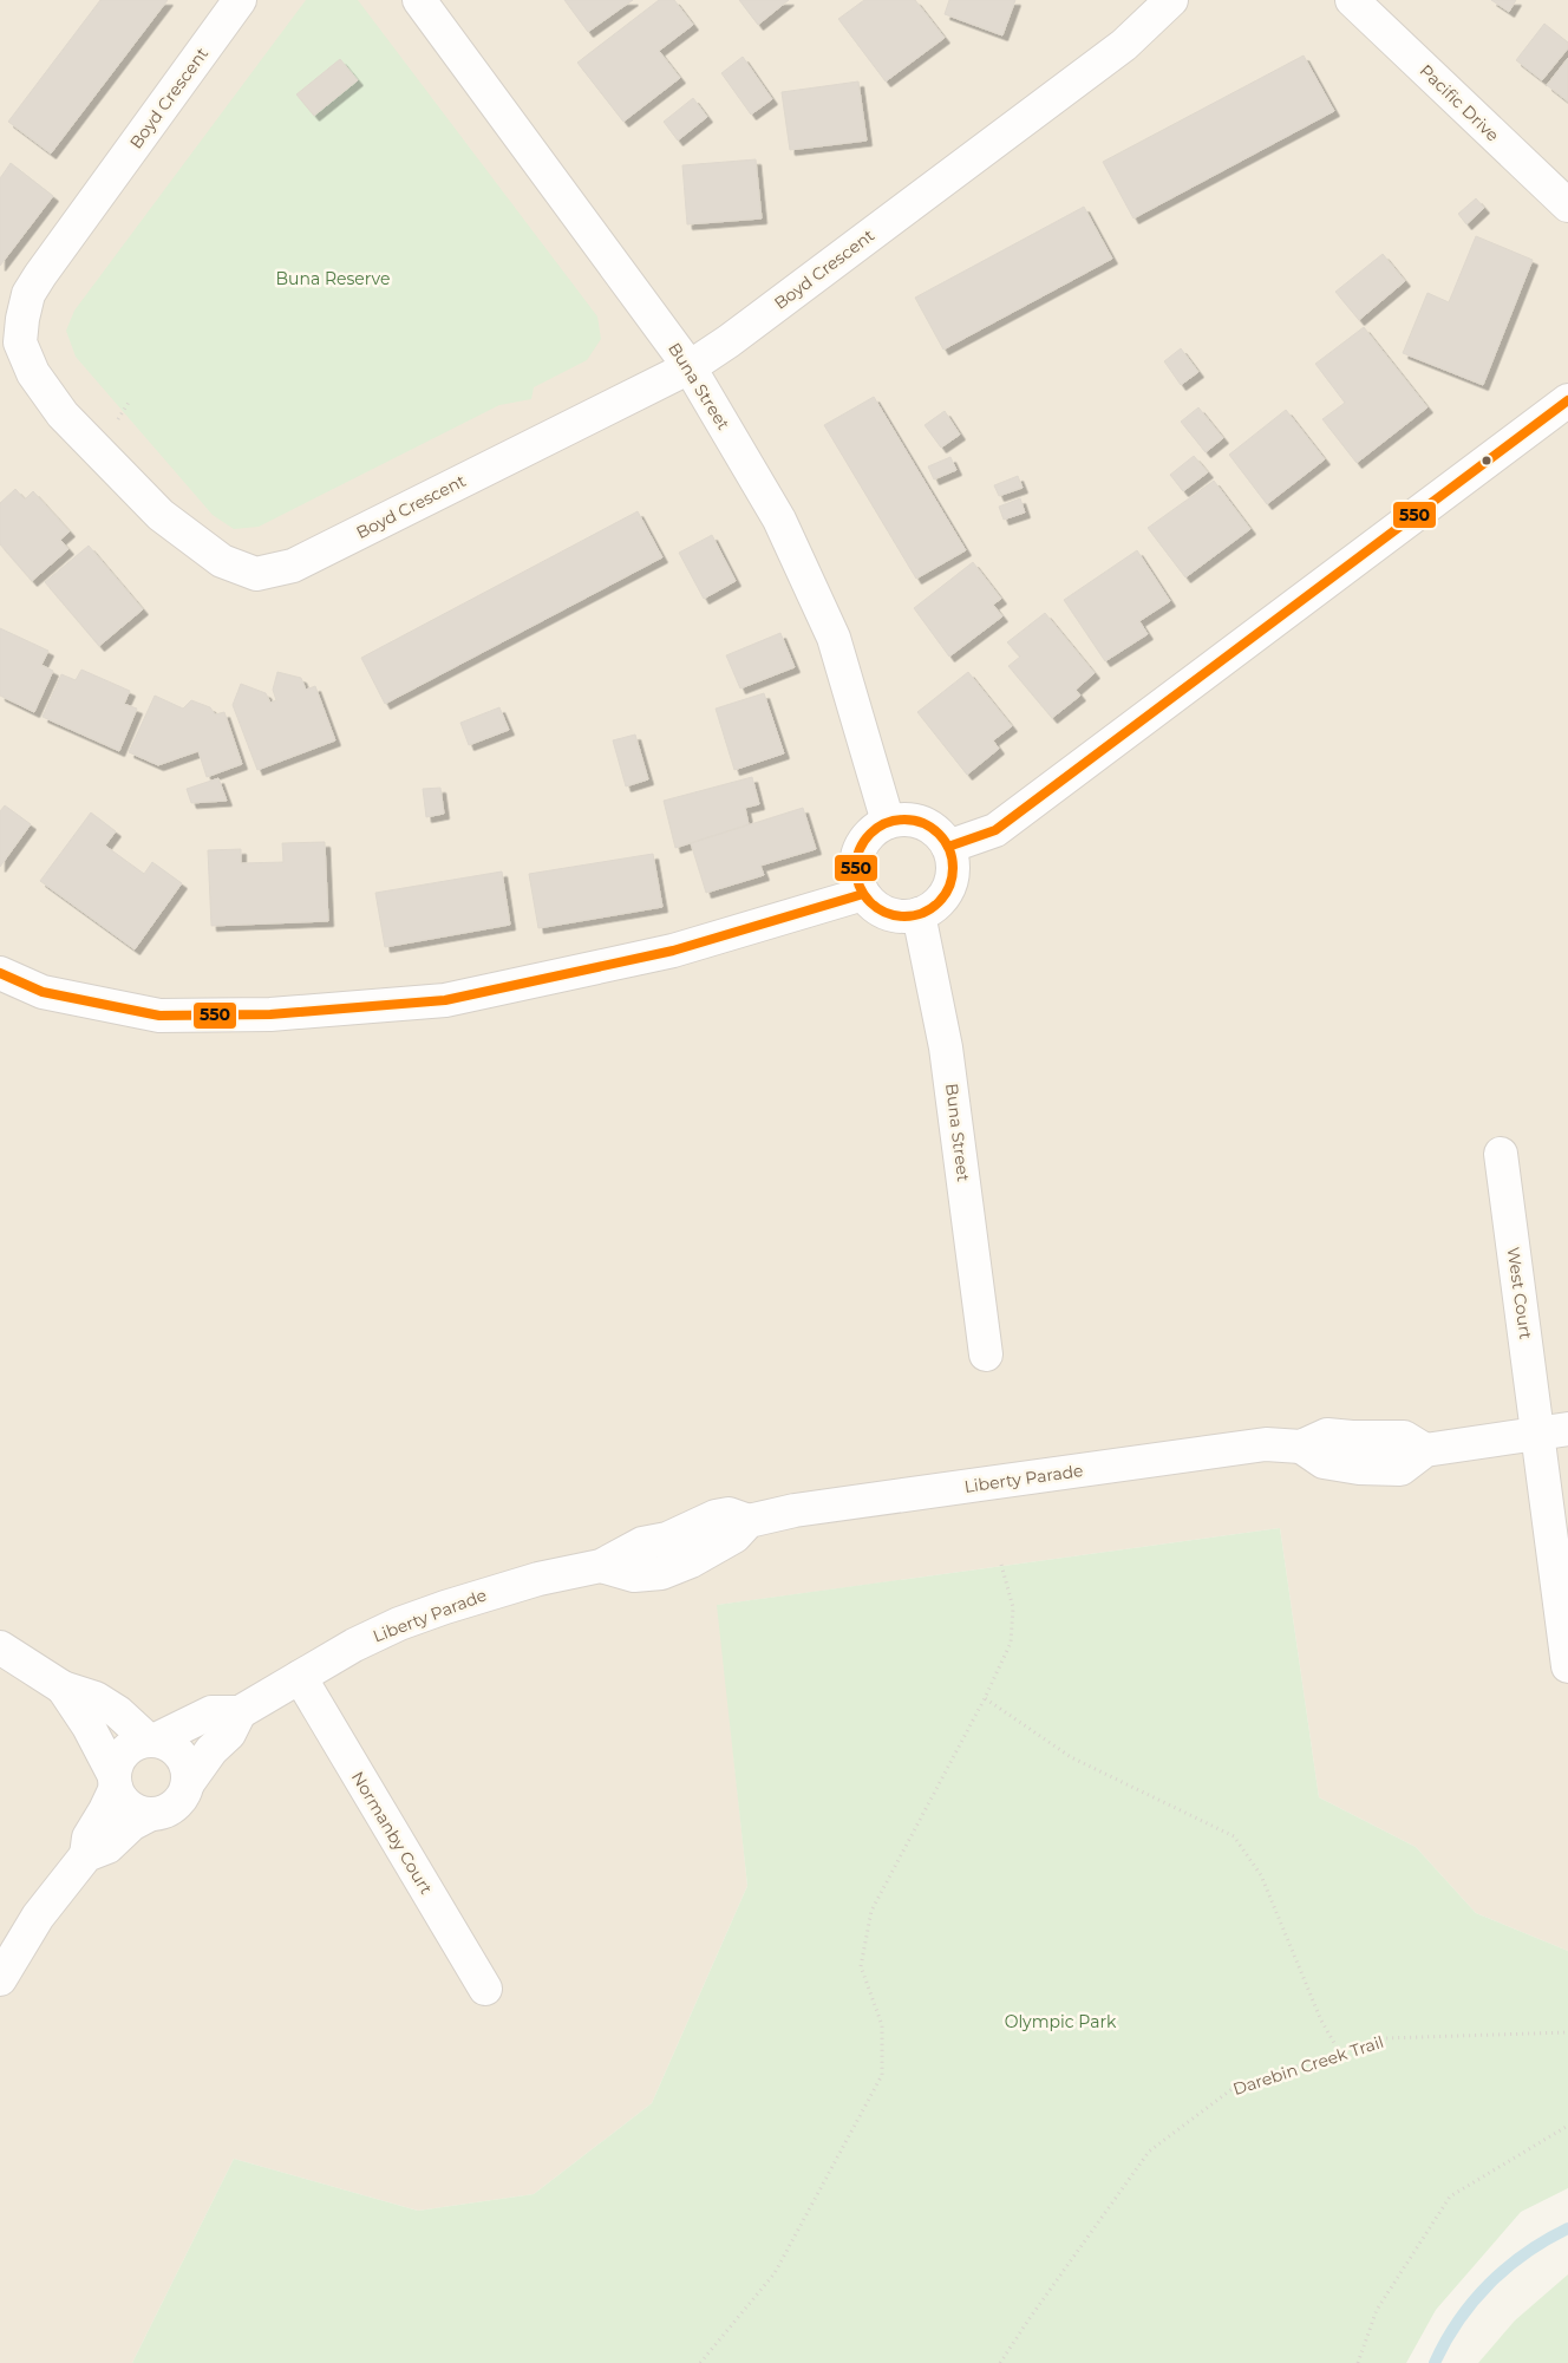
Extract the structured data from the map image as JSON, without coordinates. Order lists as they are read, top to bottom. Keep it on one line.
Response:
{"streets":{"street":["Boyd Crescent","Pacific Drive","Buna Street","West Court","Liberty Parade","Normanby Court"],"path":["Darebin Creek Trail"]},"crossings":[["Boyd Crescent","Buna Street"],["West Court","Liberty Parade"],["Liberty Parade","Normanby Court"]],"parks":["Buna Reserve","Olympic Park"],"lines":["transit line 550"]}
